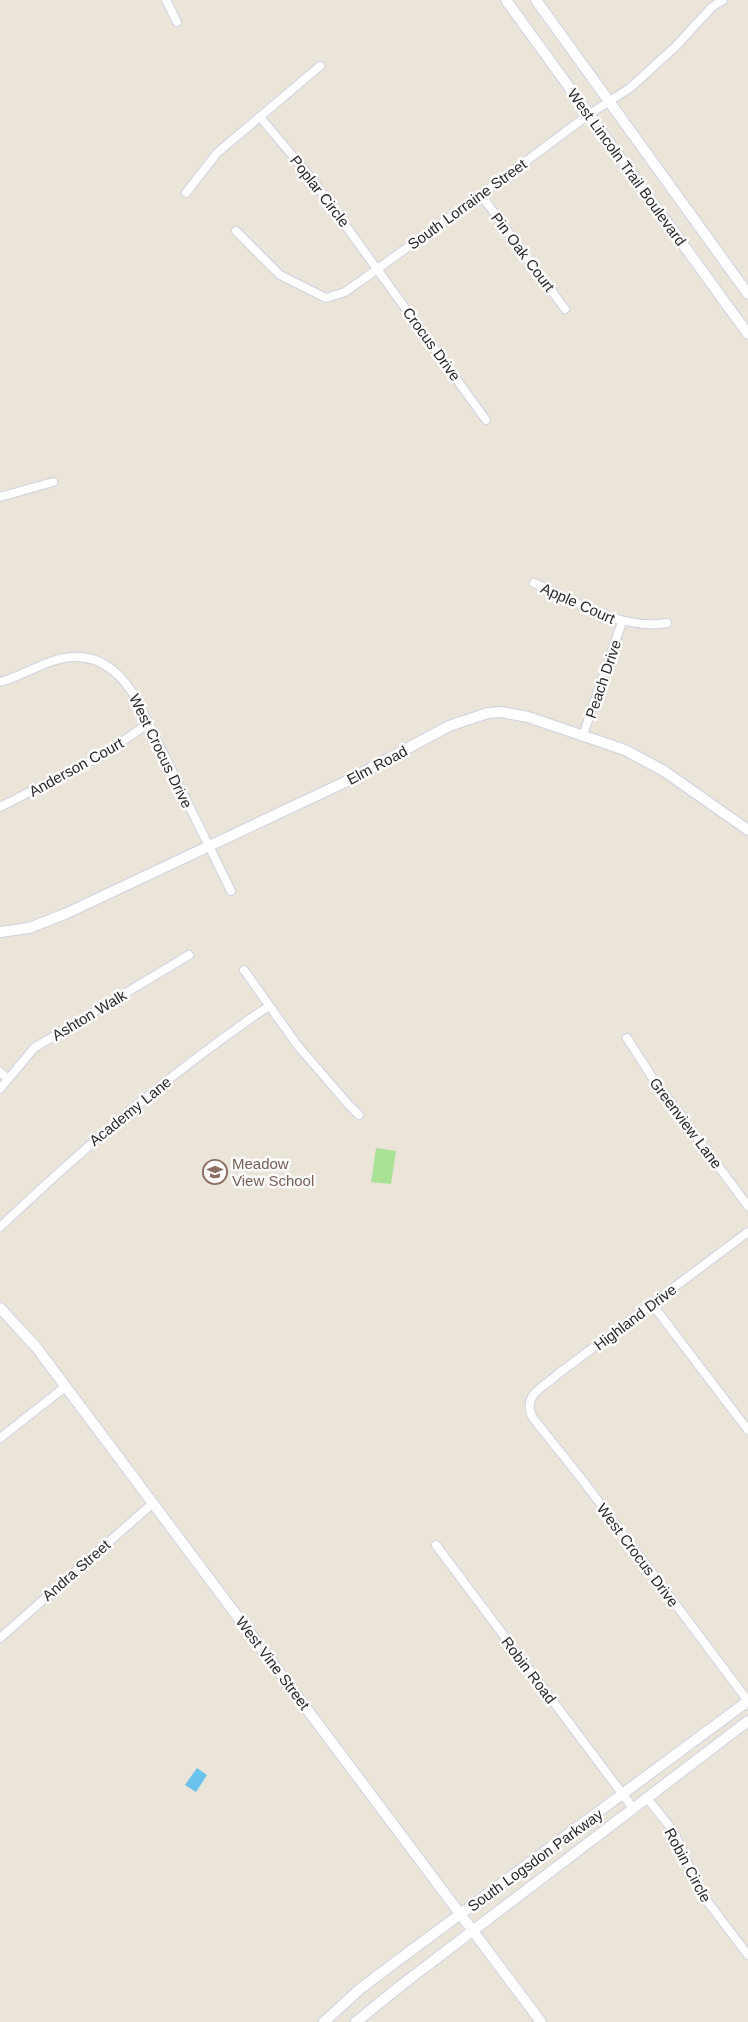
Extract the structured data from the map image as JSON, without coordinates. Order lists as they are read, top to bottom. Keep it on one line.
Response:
{"streets":{"main road":["West Lincoln Trail Boulevard","Elm Road","West Vine Street","South Logsdon Parkway"],"street":["Poplar Circle","South Lorraine Street","Pin Oak Court","Crocus Drive","Apple Court","Peach Drive","West Crocus Drive","Anderson Court","Ashton Walk","Academy Lane","Greenview Lane","Highland Drive","Andra Street","Robin Road","Robin Circle"]},"crossings":[["West Lincoln Trail Boulevard","South Lorraine Street"],["Poplar Circle","South Lorraine Street"],["Poplar Circle","Crocus Drive"],["South Lorraine Street","Pin Oak Court"],["South Lorraine Street","Crocus Drive"],["Apple Court","Peach Drive"],["Peach Drive","Elm Road"],["West Crocus Drive","Elm Road"],["West Crocus Drive","Anderson Court"],["West Crocus Drive","Highland Drive"],["West Crocus Drive","South Logsdon Parkway"],["Andra Street","West Vine Street"],["West Vine Street","South Logsdon Parkway"],["Robin Road","South Logsdon Parkway"],["South Logsdon Parkway","Robin Circle"]],"places":{"school or university":["Meadow View School"]}}
